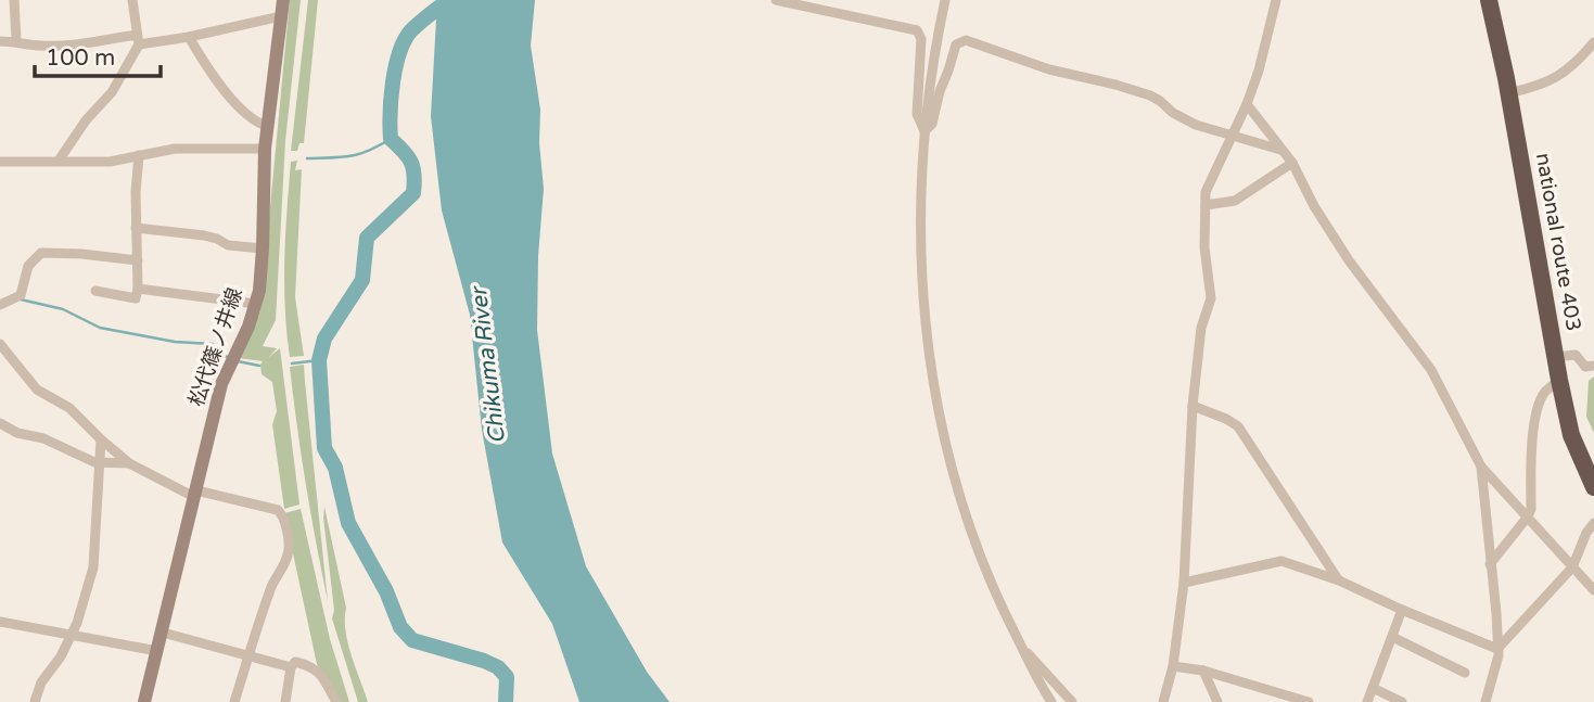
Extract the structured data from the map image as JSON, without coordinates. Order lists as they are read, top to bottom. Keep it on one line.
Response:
{"streets":{"highway":["national route 403"],"main road":["松代篠ノ井線"]},"water":["Chikuma River"],"scale_bar":"100 m"}
